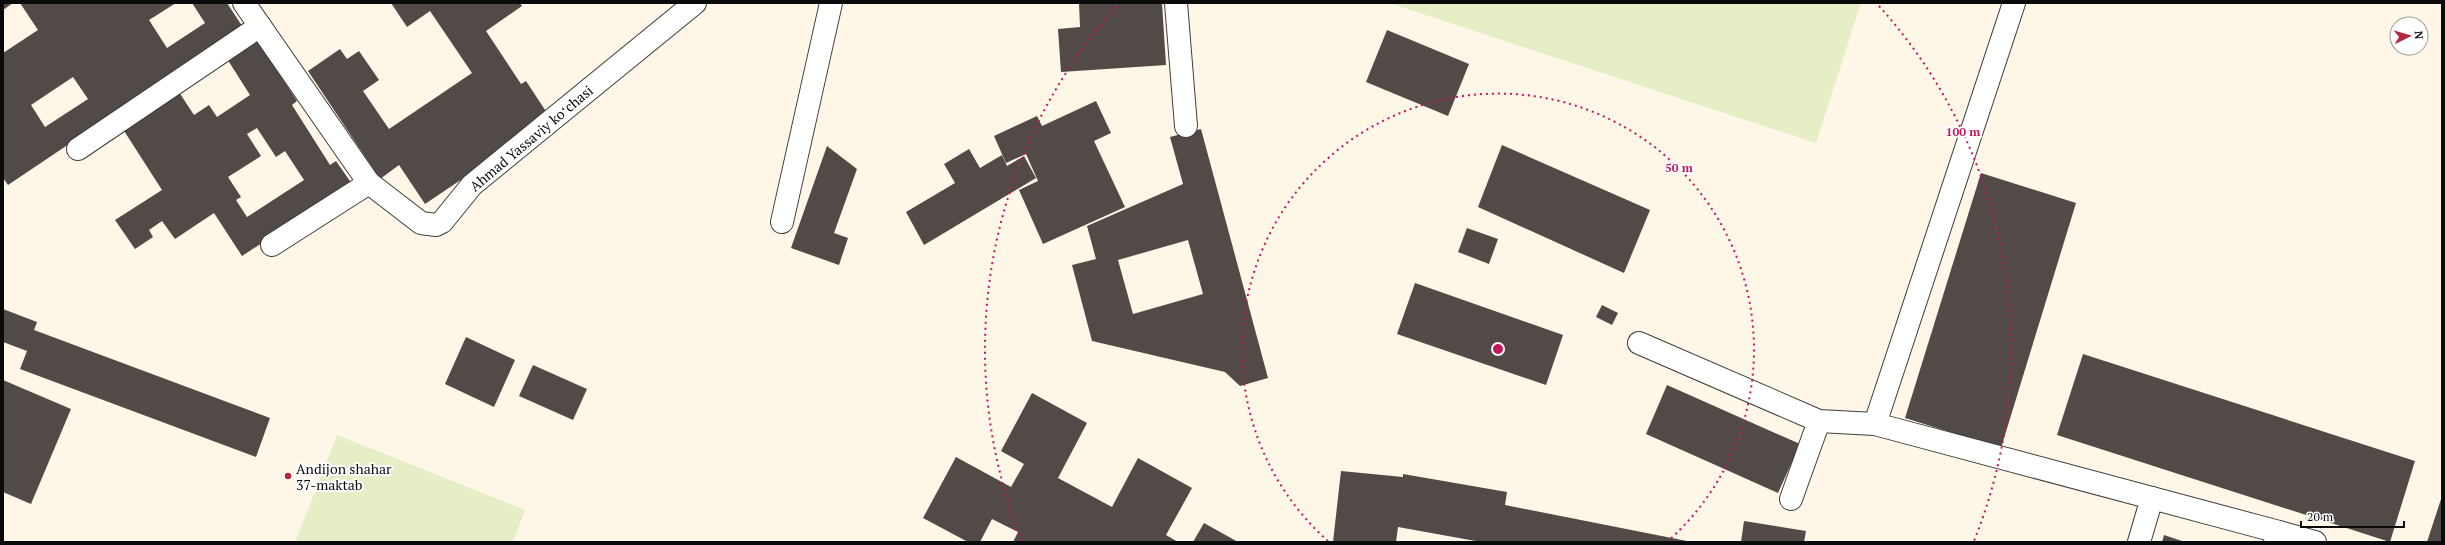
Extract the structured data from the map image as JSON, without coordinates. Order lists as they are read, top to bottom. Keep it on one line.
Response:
{"streets":{"street":["Ahmad Yassaviy koʻchasi"]},"places":["Andijon shahar 37-maktab"],"scale_bar":"20 m","north":"right","rings":["100 m","50 m"]}
